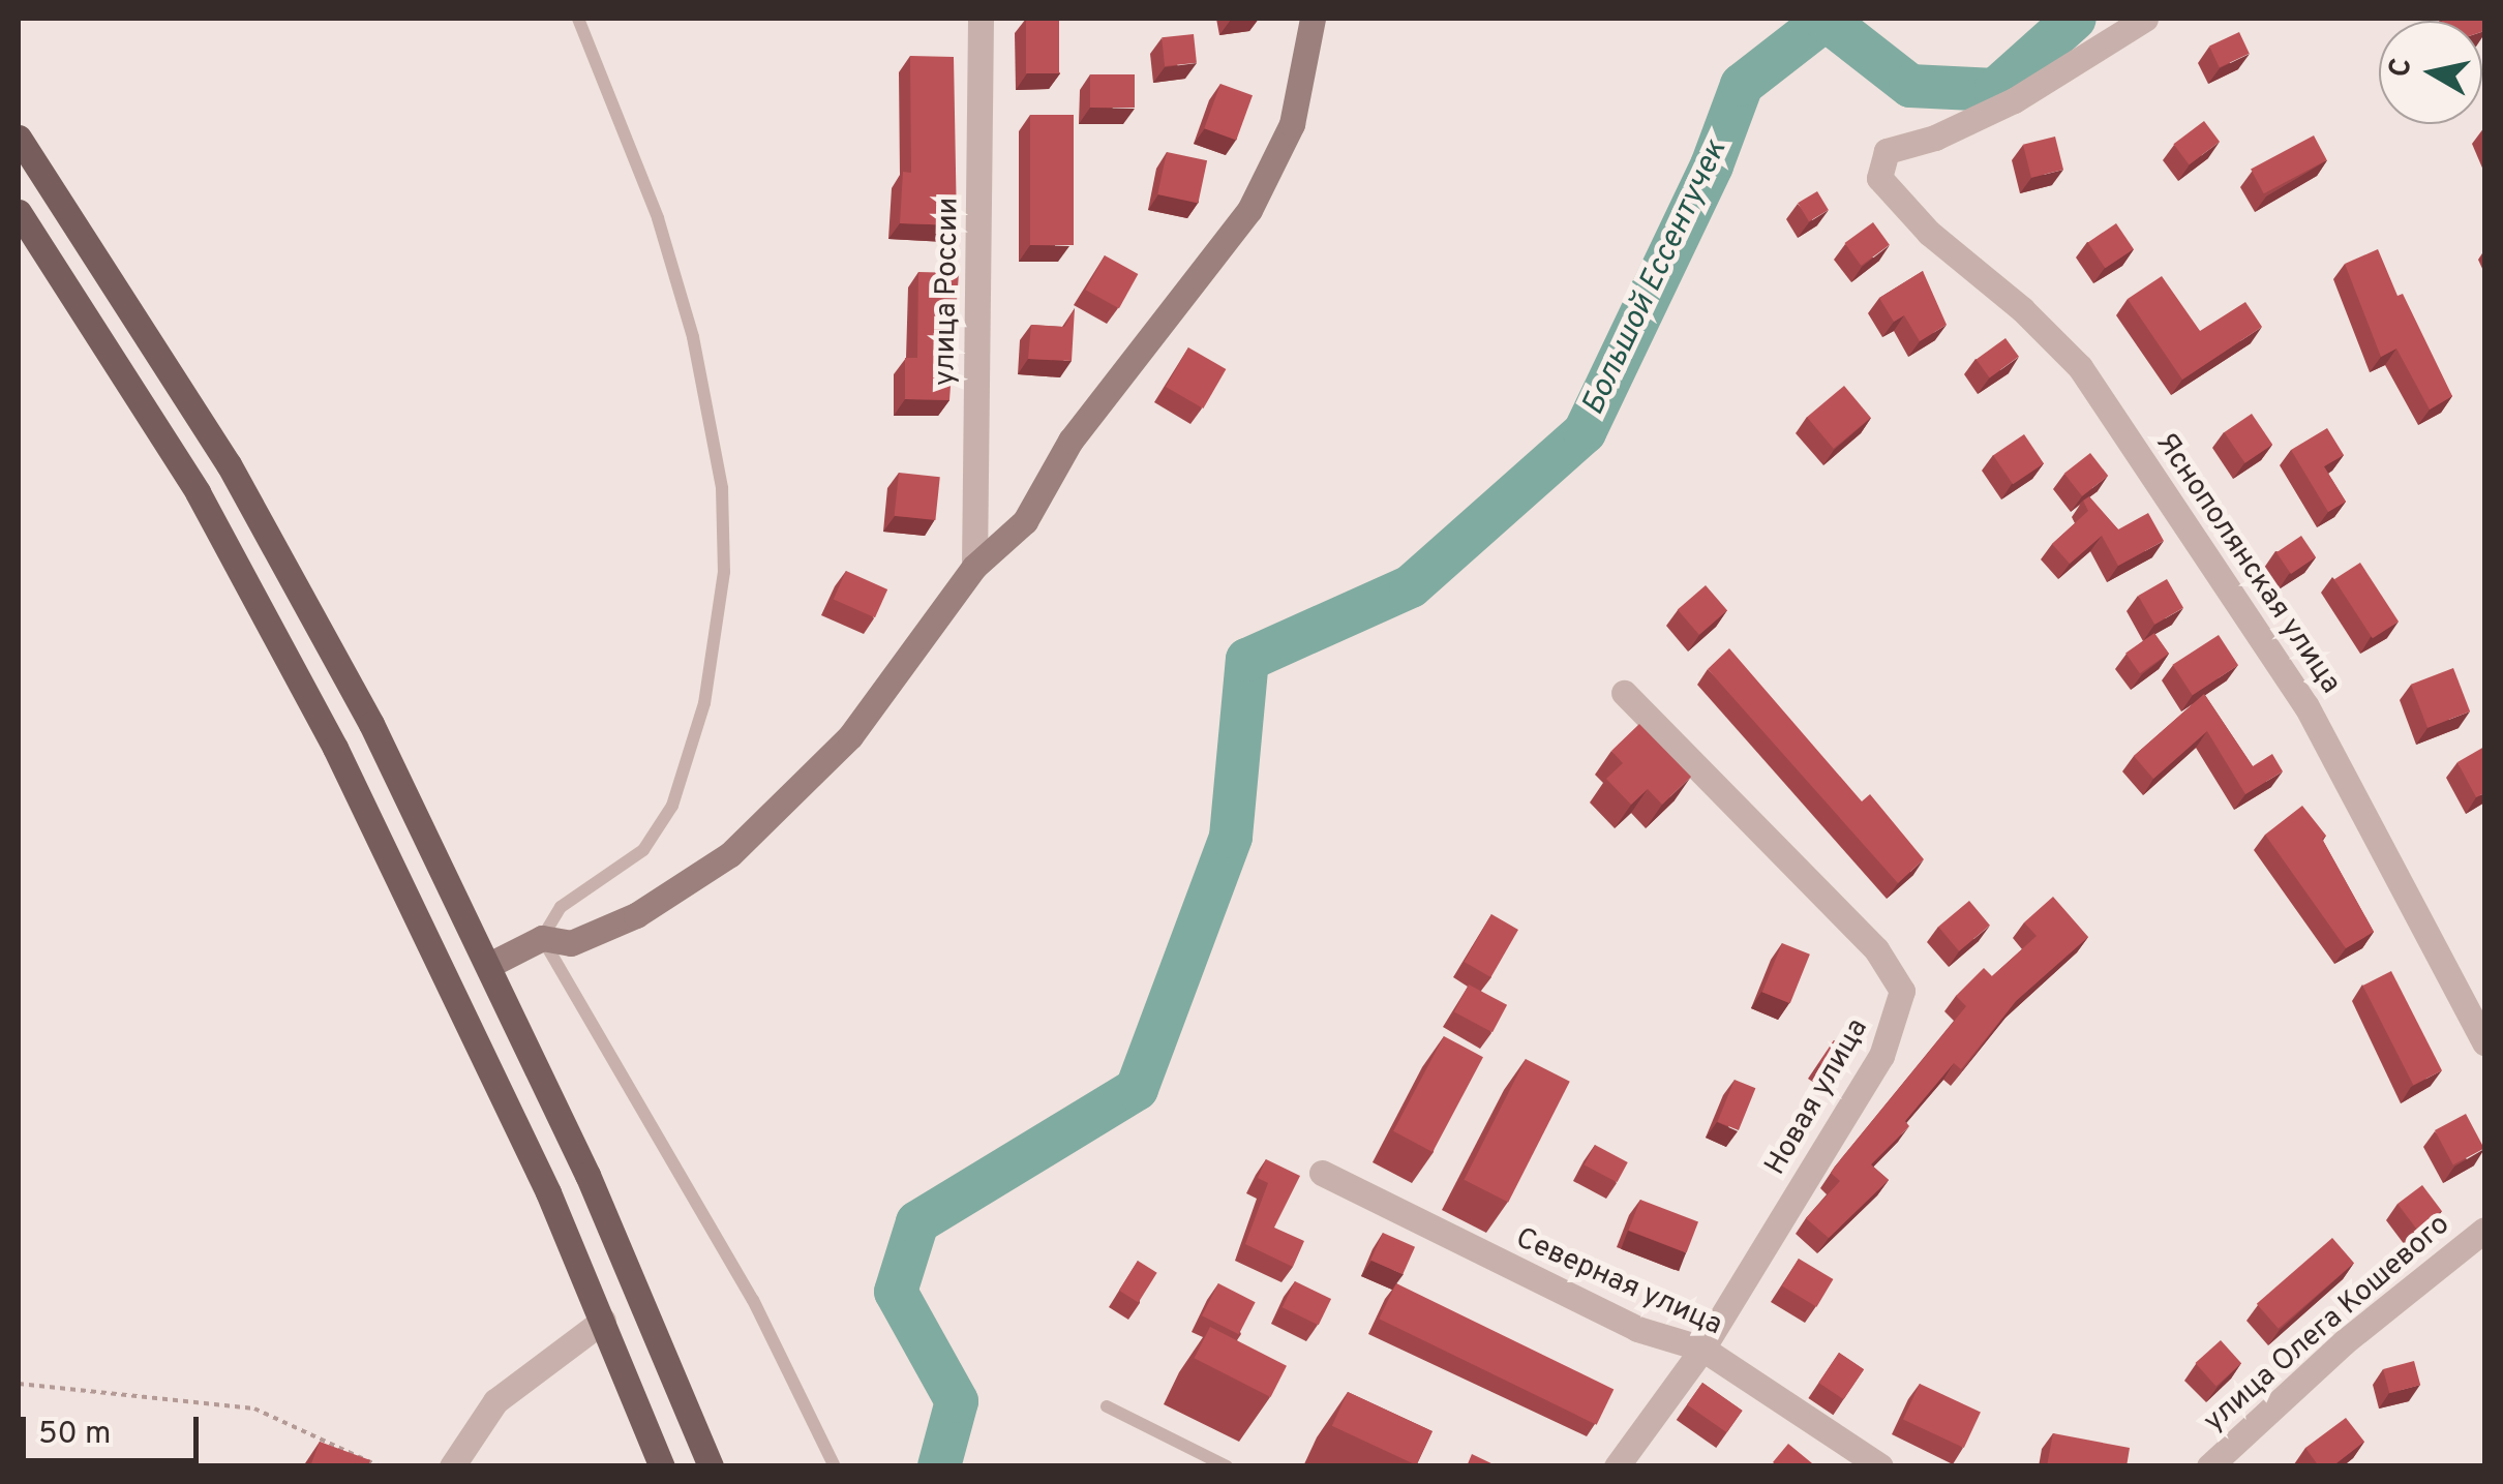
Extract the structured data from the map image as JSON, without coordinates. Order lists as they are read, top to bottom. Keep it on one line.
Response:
{"streets":{"street":["улица России","Яснополянская улица","Новая улица","Северная улица","улица Олега Кошевого"]},"crossings":[["Новая улица","Северная улица"]],"water":["Большой Ессентучек"],"scale_bar":"50 m","north":"left"}
